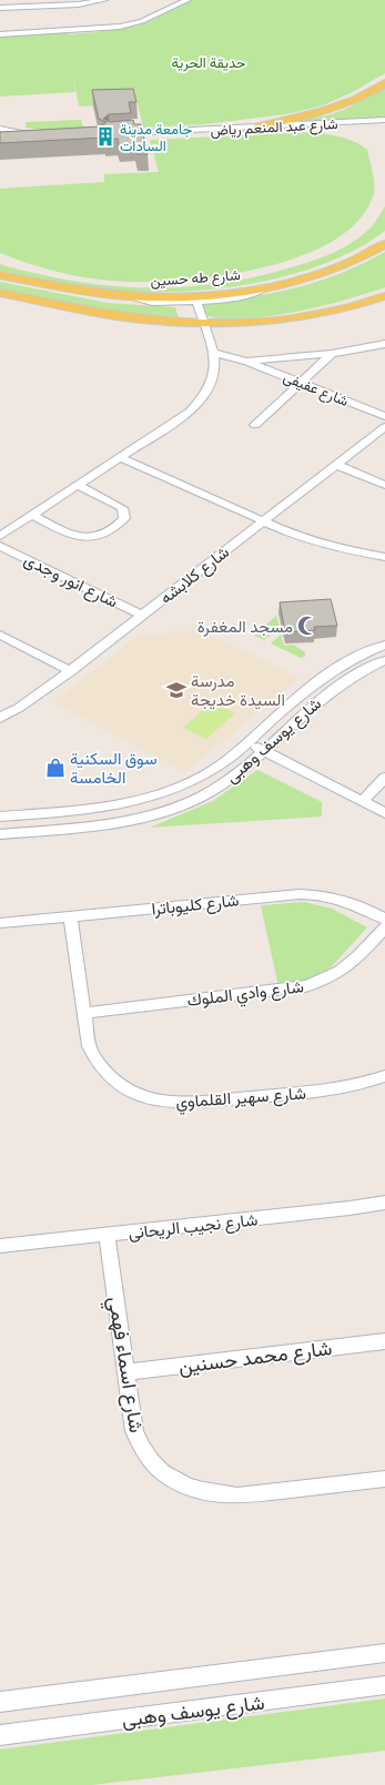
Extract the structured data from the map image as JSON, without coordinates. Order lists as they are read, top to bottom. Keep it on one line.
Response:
{"streets":{"main road":["شارع طه حسين"],"street":["شارع عبد المنعم رياض","شارع عفيفى","شارع كلابشه","شارع انور وجدى","شارع يوسف وهبى","شارع كليوباترا","شارع وادي الملوك","شارع سهير القلماوي","شارع نجيب الريحانى","شارع محمد حسنين","شارع اسماء فهمي"]},"crossings":[["شارع كلابشه","شارع انور وجدى"],["شارع كليوباترا","شارع سهير القلماوي"],["شارع وادي الملوك","شارع سهير القلماوي"],["شارع نجيب الريحانى","شارع اسماء فهمي"],["شارع محمد حسنين","شارع اسماء فهمي"]],"parks":["حديقة الحرية"],"places":{"building":["جامعة مدينة السادات"],"mosque":["مسجد المغفرة"],"school or university":["مدرسة السيدة خديجة"],"shop":["سوق السكنية الخامسة"]}}
